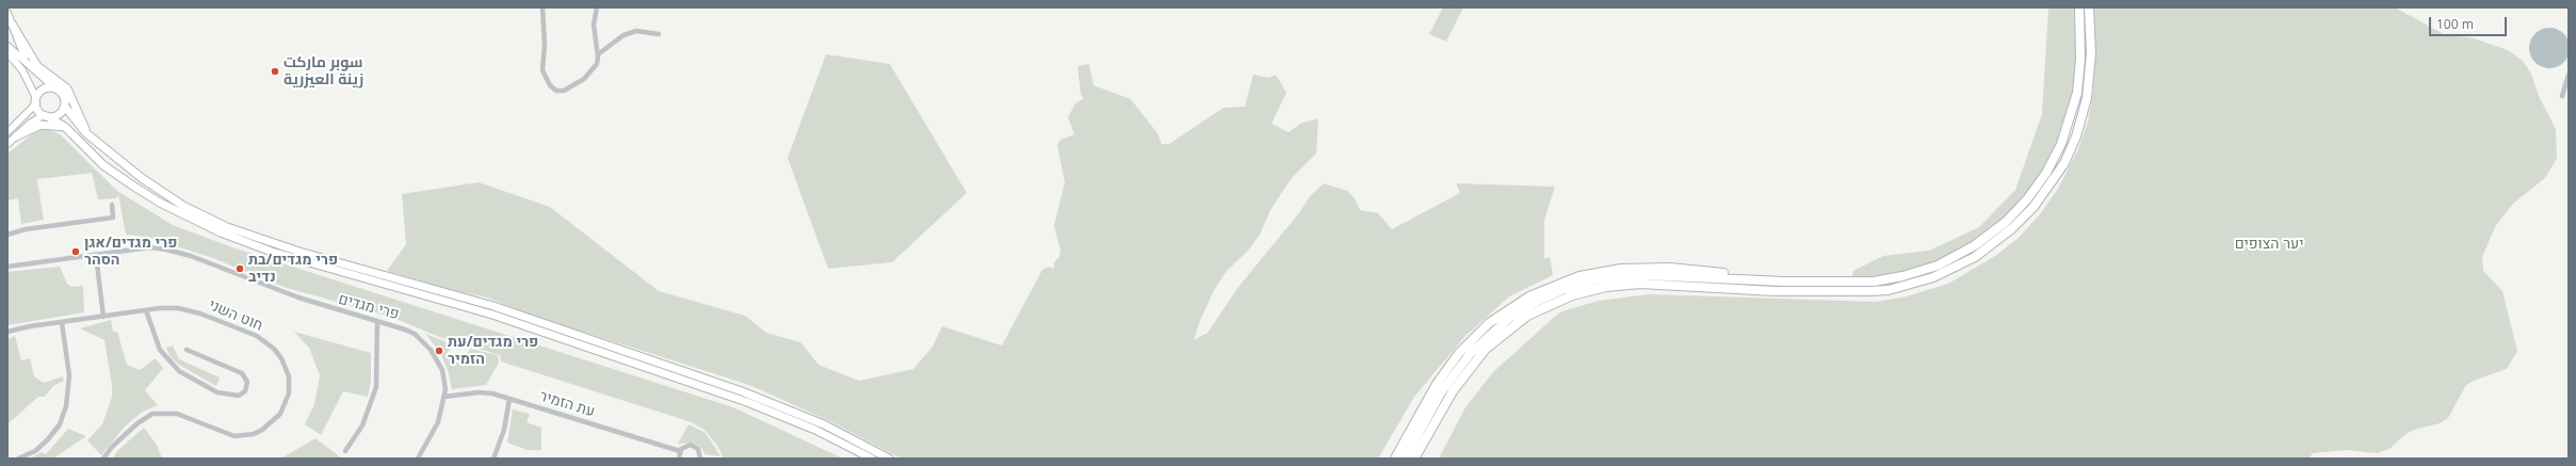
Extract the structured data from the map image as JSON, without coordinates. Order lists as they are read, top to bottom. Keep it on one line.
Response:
{"streets":{"street":["פרי מגדים","חוט השני","עת הזמיר"]},"crossings":[["פרי מגדים","עת הזמיר"]],"parks":["יער הצופים"],"places":["سوبر ماركت زينة العيزرية","פרי מגדים/אגן הסהר","פרי מגדים/בת נדיב","פרי מגדים/עת הזמיר"],"scale_bar":"100 m"}
